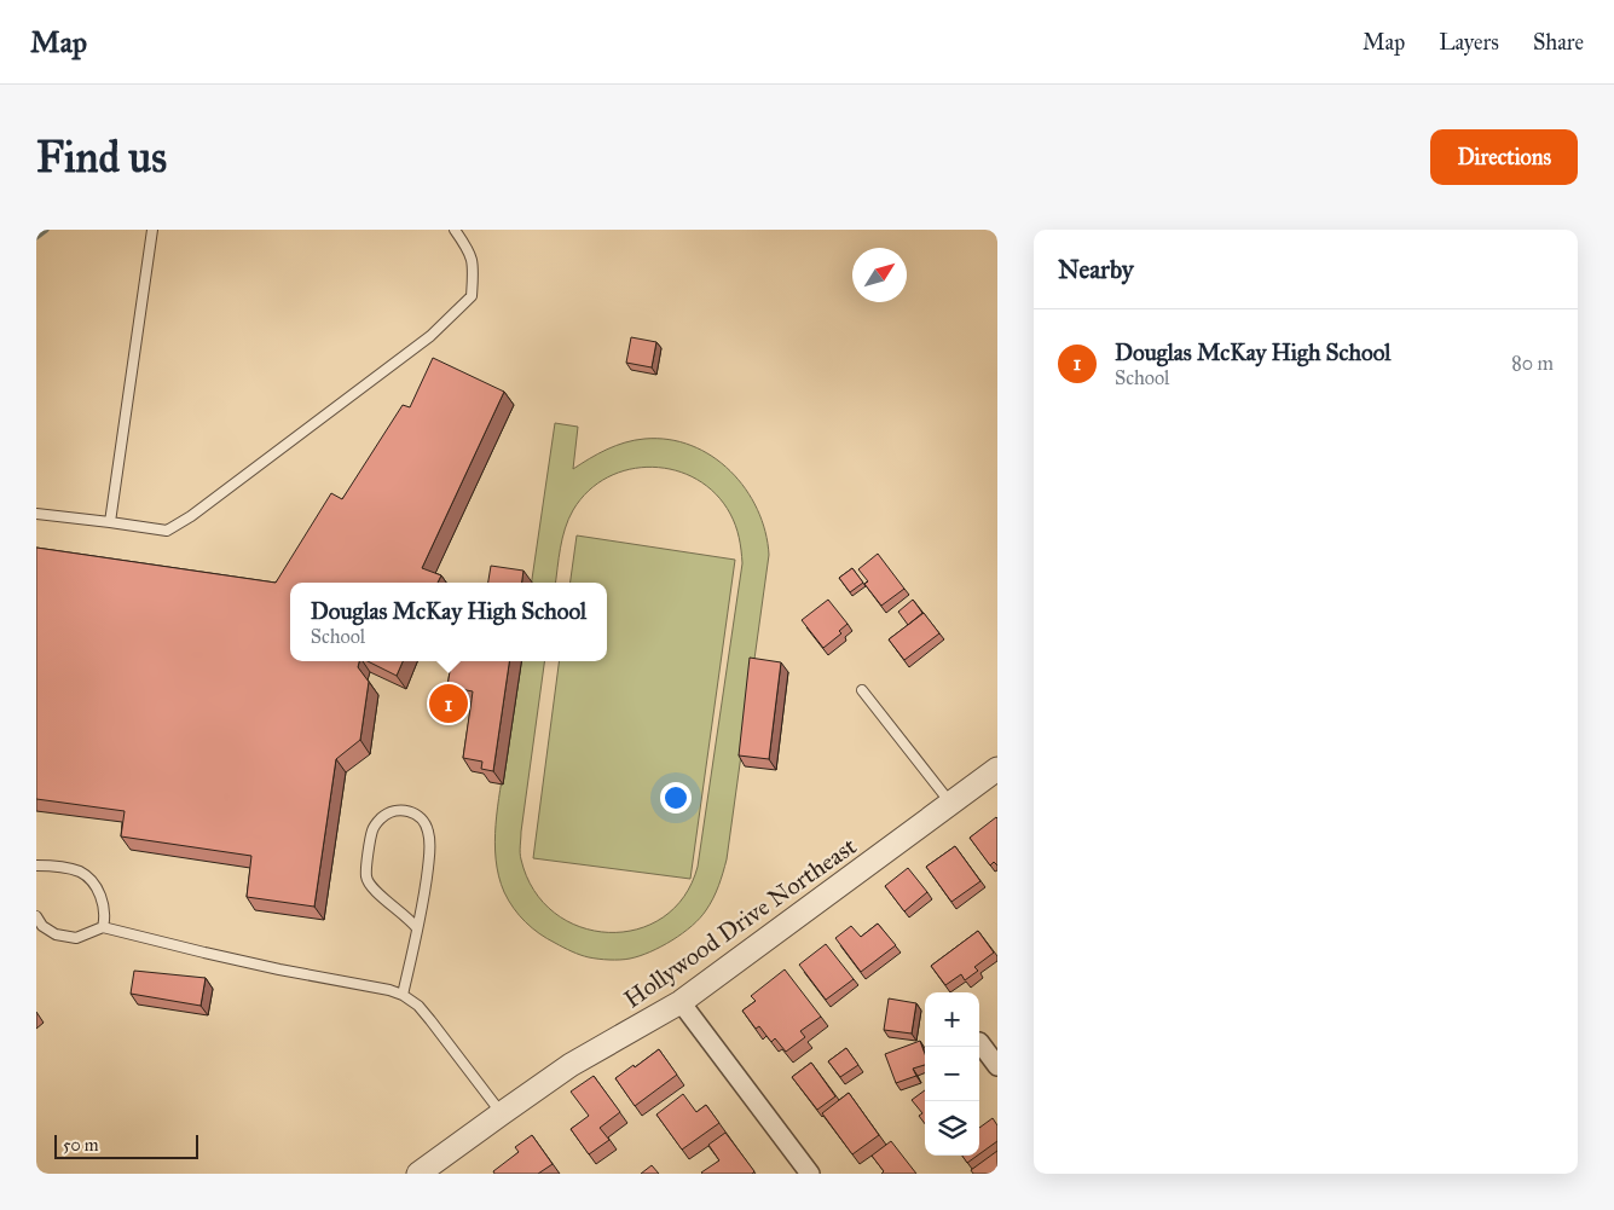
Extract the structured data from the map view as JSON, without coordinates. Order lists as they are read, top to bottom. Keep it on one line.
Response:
{"streets":{"street":["Hollywood Drive Northeast"]},"scale_bar":"50 m","north":"top right","page":{"header":"Map","nav":["Map","Layers","Share"],"buttons":"Directions","title":"Find us","heading":"Nearby","list":[{"mark":"1","name":"Douglas McKay High School","note":"School","value":"80 m"}],"popup":["Douglas McKay High School","School"],"pins":"1","map_buttons":["+","−"],"scale":"50 m"}}
